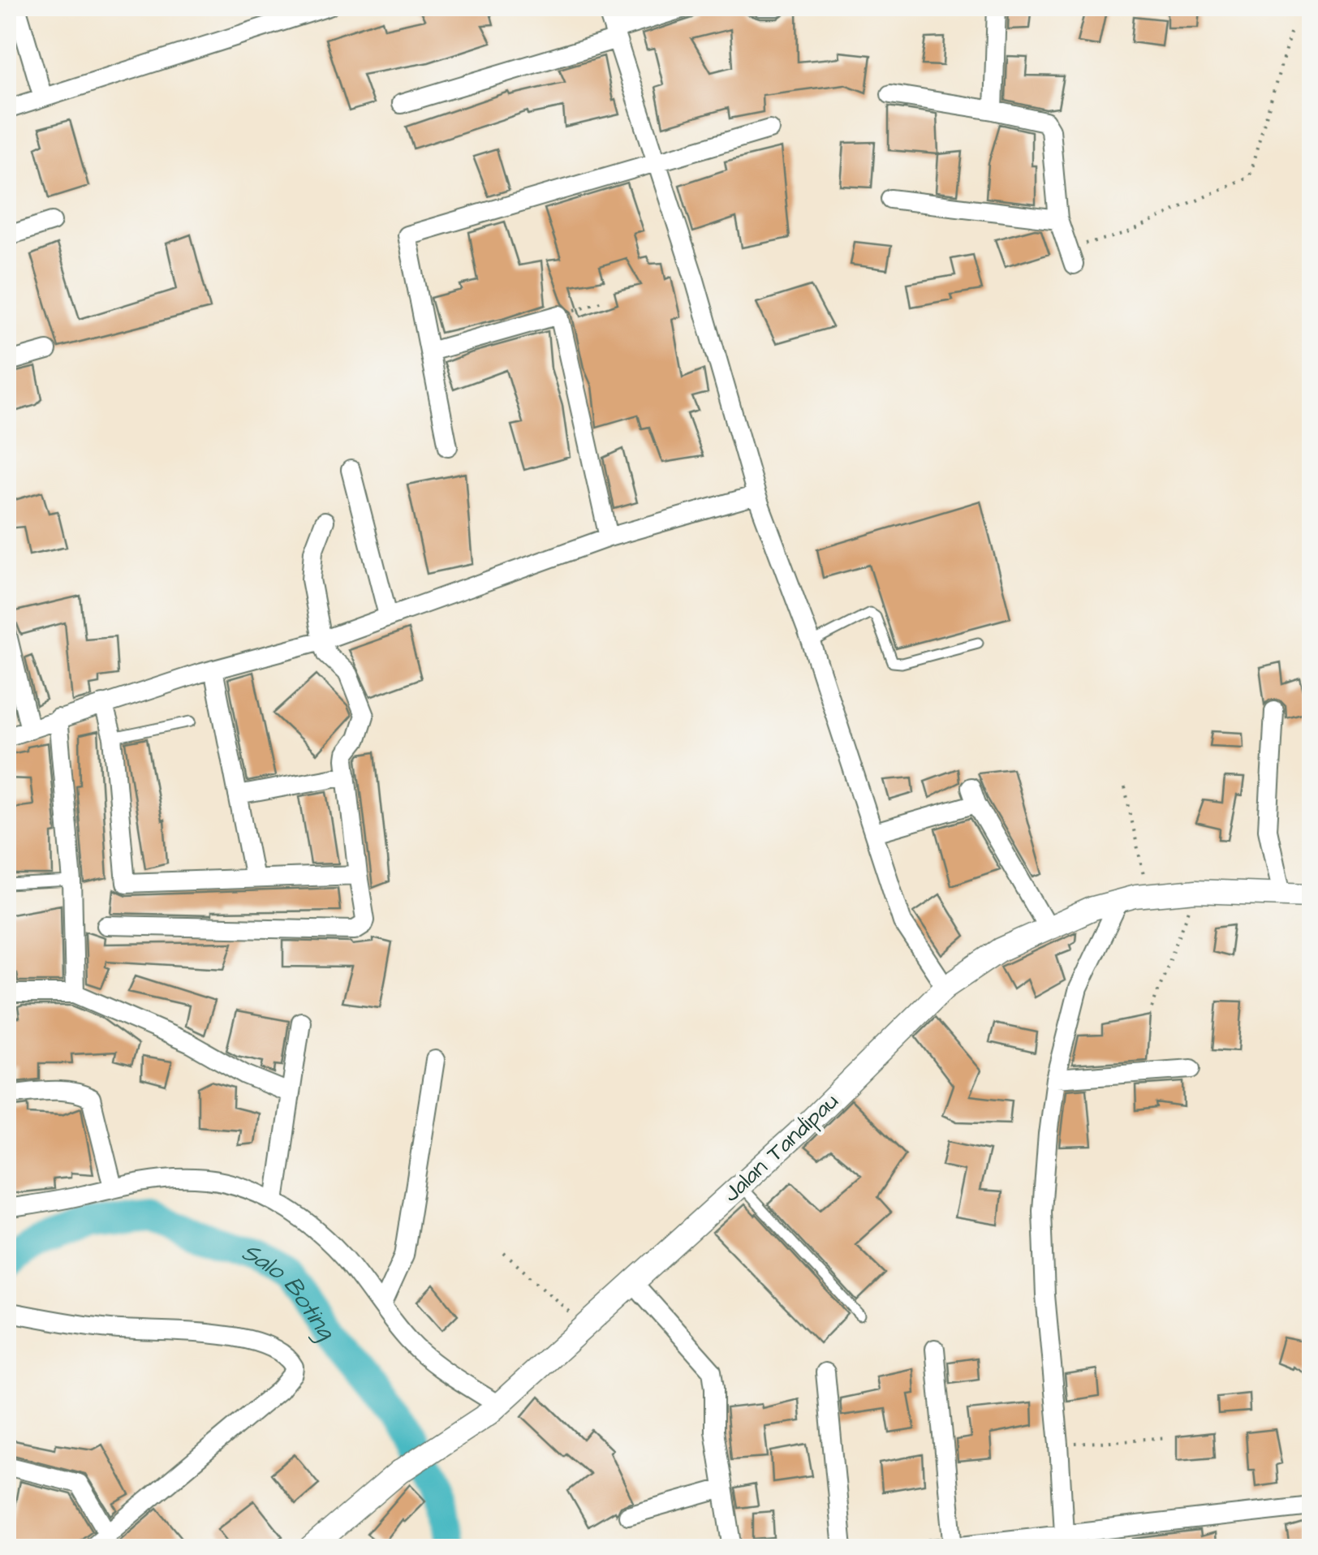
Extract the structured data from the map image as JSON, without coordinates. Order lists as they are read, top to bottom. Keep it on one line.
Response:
{"streets":{"street":["Jalan Tandipau"]},"water":["Salo Boting"]}
